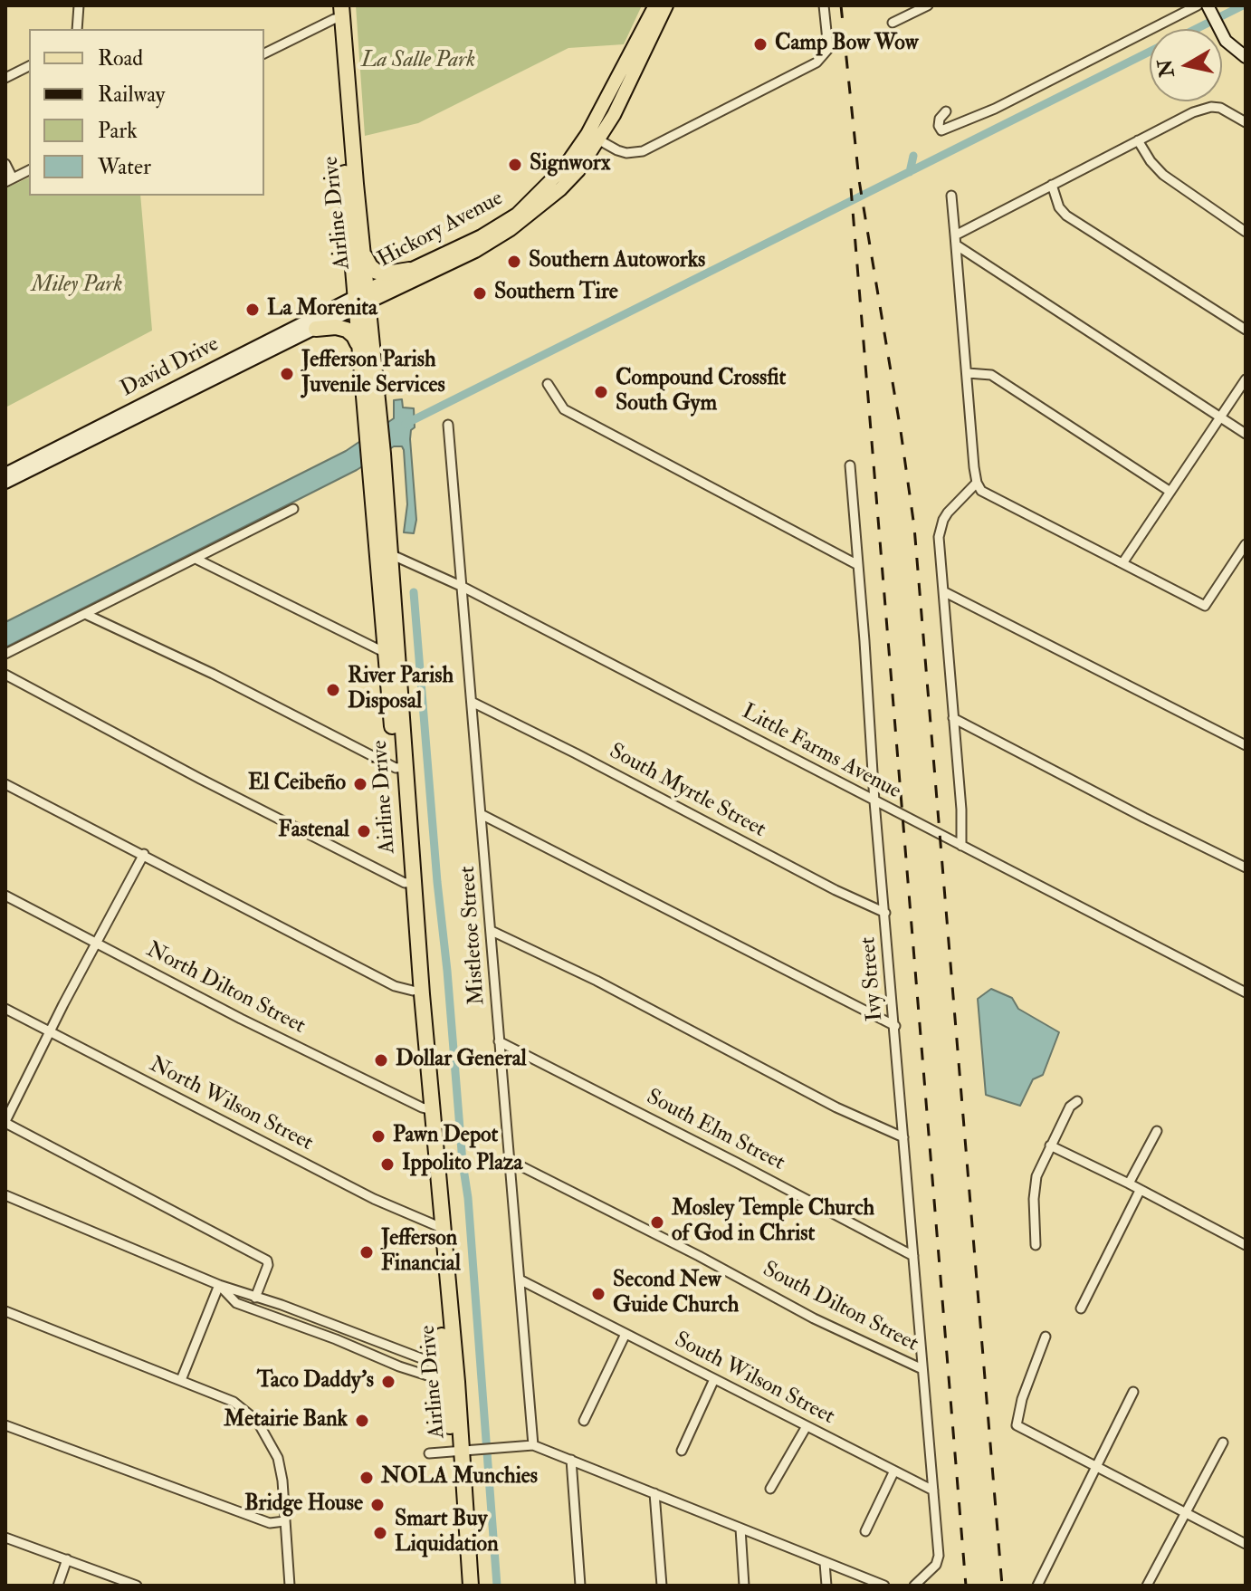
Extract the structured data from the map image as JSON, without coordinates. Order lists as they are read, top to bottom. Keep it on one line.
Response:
{"streets":{"highway":["Airline Drive"],"main road":["Hickory Avenue","David Drive"],"street":["Little Farms Avenue","South Myrtle Street","Mistletoe Street","Ivy Street","North Dilton Street","North Wilson Street","South Elm Street","South Dilton Street","South Wilson Street"]},"crossings":[["Airline Drive","Hickory Avenue"],["Airline Drive","David Drive"],["Airline Drive","Little Farms Avenue"],["Airline Drive","North Dilton Street"],["Airline Drive","North Wilson Street"],["Hickory Avenue","David Drive"],["Little Farms Avenue","Mistletoe Street"],["Little Farms Avenue","Ivy Street"],["South Myrtle Street","Mistletoe Street"],["South Myrtle Street","Ivy Street"],["Mistletoe Street","South Elm Street"],["Mistletoe Street","South Dilton Street"],["Mistletoe Street","South Wilson Street"],["Ivy Street","South Elm Street"],["Ivy Street","South Dilton Street"],["Ivy Street","South Wilson Street"]],"parks":["La Salle Park","Miley Park"],"places":["Camp Bow Wow","Signworx","Southern Autoworks","Southern Tire","La Morenita","Jefferson Parish Juvenile Services","Compound Crossfit South Gym","River Parish Disposal","El Ceibeño","Fastenal","Dollar General","Pawn Depot","Ippolito Plaza","Mosley Temple Church of God in Christ","Jefferson Financial","Second New Guide Church","Taco Daddy's","Metairie Bank","NOLA Munchies","Bridge House","Smart Buy Liquidation"],"legend":["Road","Railway","Park","Water"],"north":"left"}
